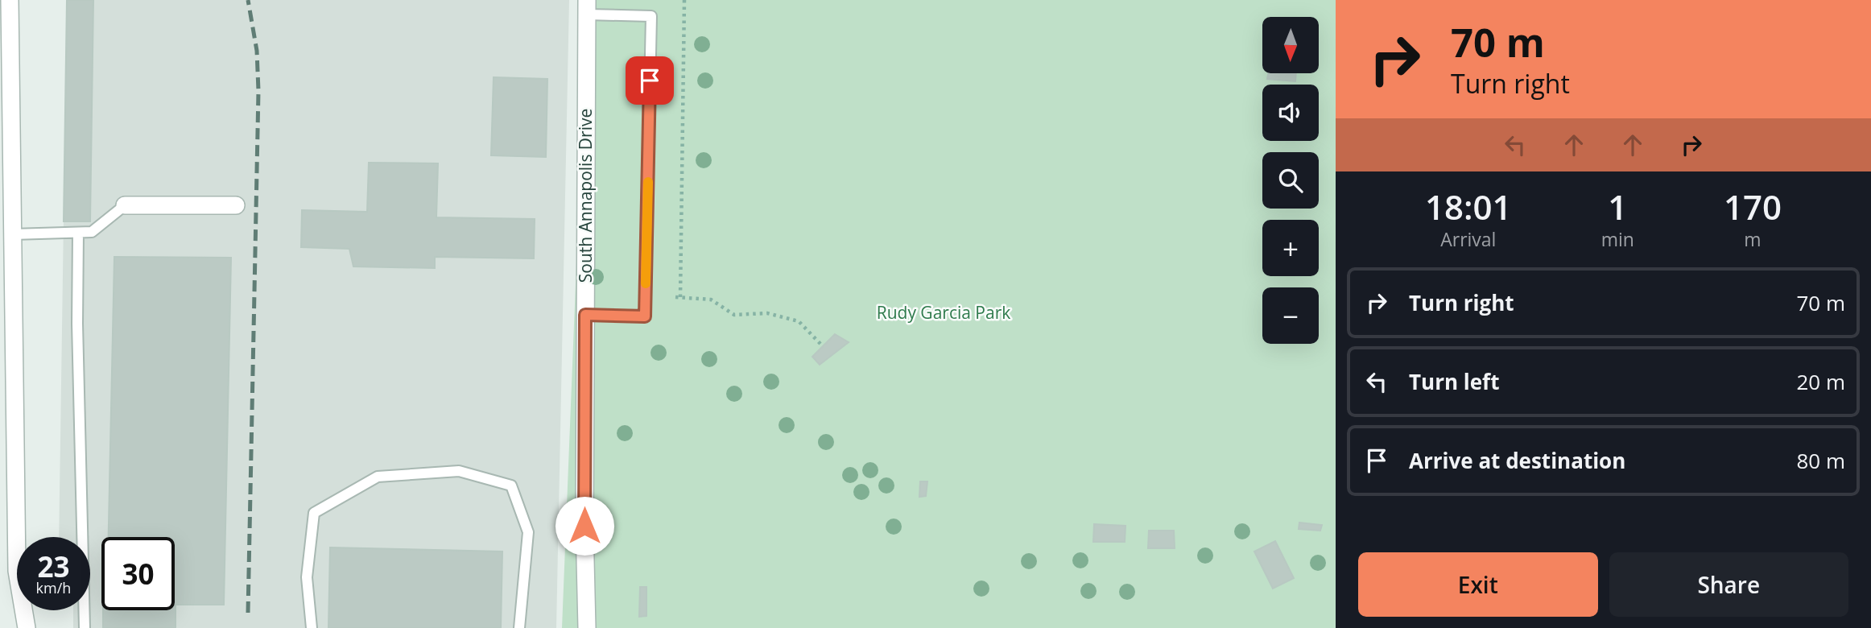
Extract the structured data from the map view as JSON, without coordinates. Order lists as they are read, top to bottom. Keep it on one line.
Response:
{"streets":{"street":["South Annapolis Drive"]},"parks":["Rudy Garcia Park"],"north":"bottom","page":{"turn":["70 m","Turn right"],"map_buttons":["+","−"],"eta":["18:01","Arrival","1","min","170","m"],"list":[{"name":"Turn right","value":"70 m"},{"name":"Turn left","value":"20 m"},{"name":"Arrive at destination","value":"80 m"}],"speed":"23 km/h","limit":"30","buttons":["Exit","Share"]}}
